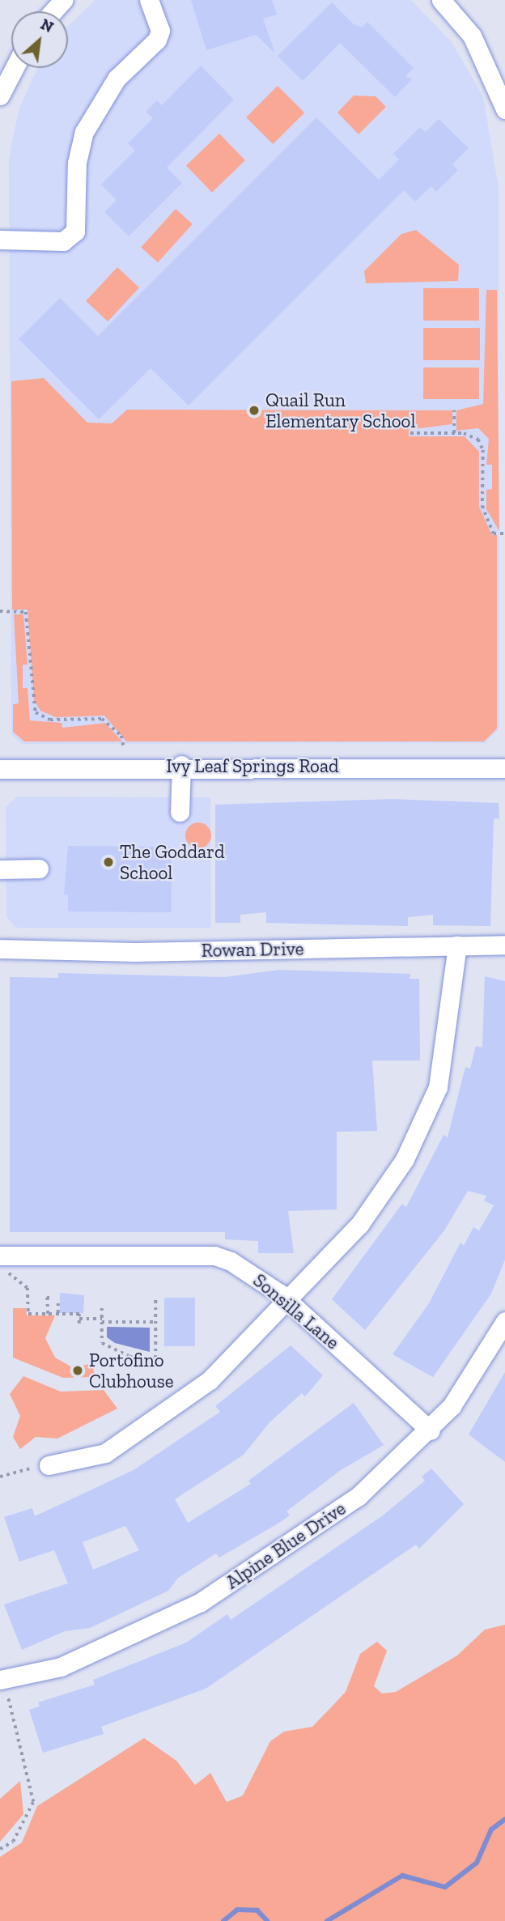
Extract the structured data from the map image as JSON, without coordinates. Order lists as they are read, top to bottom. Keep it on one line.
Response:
{"streets":{"street":["Ivy Leaf Springs Road","Rowan Drive","Sonsilla Lane","Alpine Blue Drive"]},"crossings":[["Sonsilla Lane","Alpine Blue Drive"]],"places":["Quail Run Elementary School","The Goddard School","Portofino Clubhouse"],"north":"top right"}
